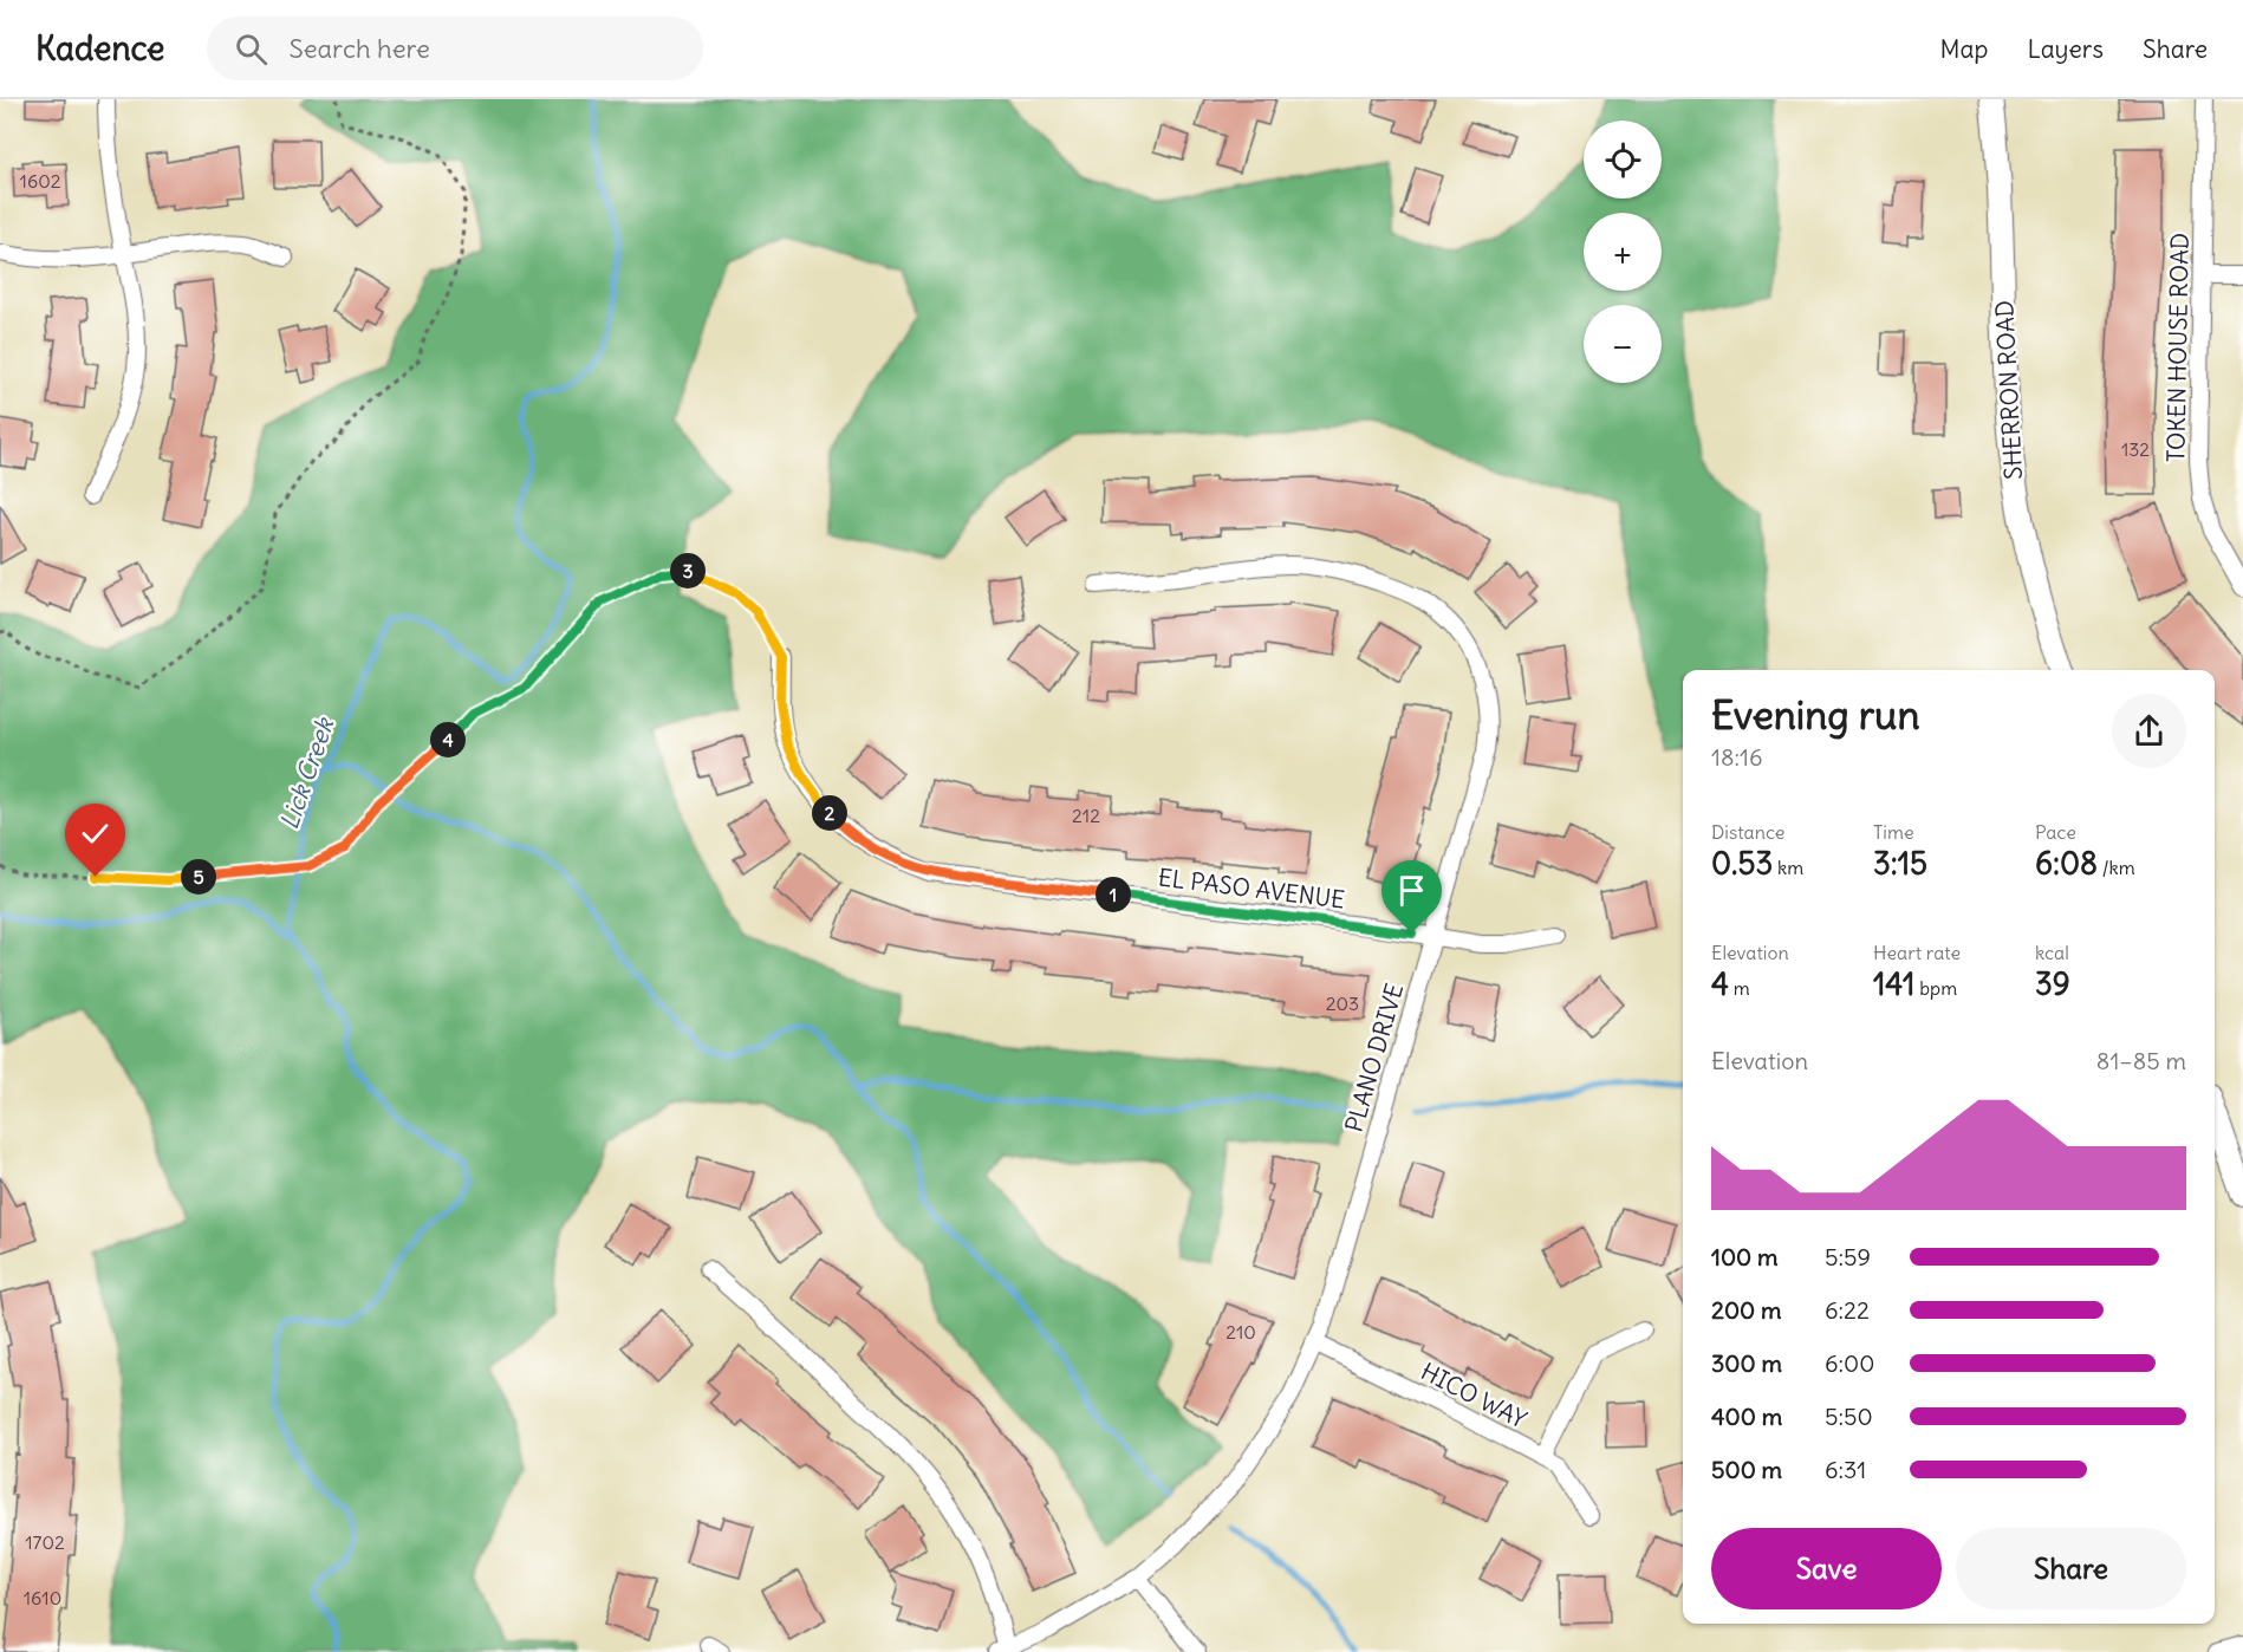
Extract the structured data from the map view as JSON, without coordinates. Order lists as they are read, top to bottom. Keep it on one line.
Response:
{"streets":{"main road":["SHERRON ROAD"],"street":["TOKEN HOUSE ROAD","EL PASO AVENUE","PLANO DRIVE","HICO WAY"]},"crossings":[["EL PASO AVENUE","PLANO DRIVE"],["PLANO DRIVE","HICO WAY"]],"water":["Lick Creek"],"house_numbers":["1602","132","212","203","210","1702","1610"],"page":{"header":"Kadence","search":"Search here","nav":["Map","Layers","Share"],"map_buttons":["+","−"],"pins":["3","4","2","5","1"],"heading":["Evening run","18:16"],"stats":[["Distance","0.53 km"],["Time","3:15"],["Pace","6:08 /km"],["Elevation","4 m"],["Heart rate","141 bpm"],["kcal","39"]],"chart":["Elevation","81–85 m"],"list":[{"name":"100 m","note":"5:59"},{"name":"200 m","note":"6:22"},{"name":"300 m","note":"6:00"},{"name":"400 m","note":"5:50"},{"name":"500 m","note":"6:31"}],"buttons":["Save","Share"]}}
